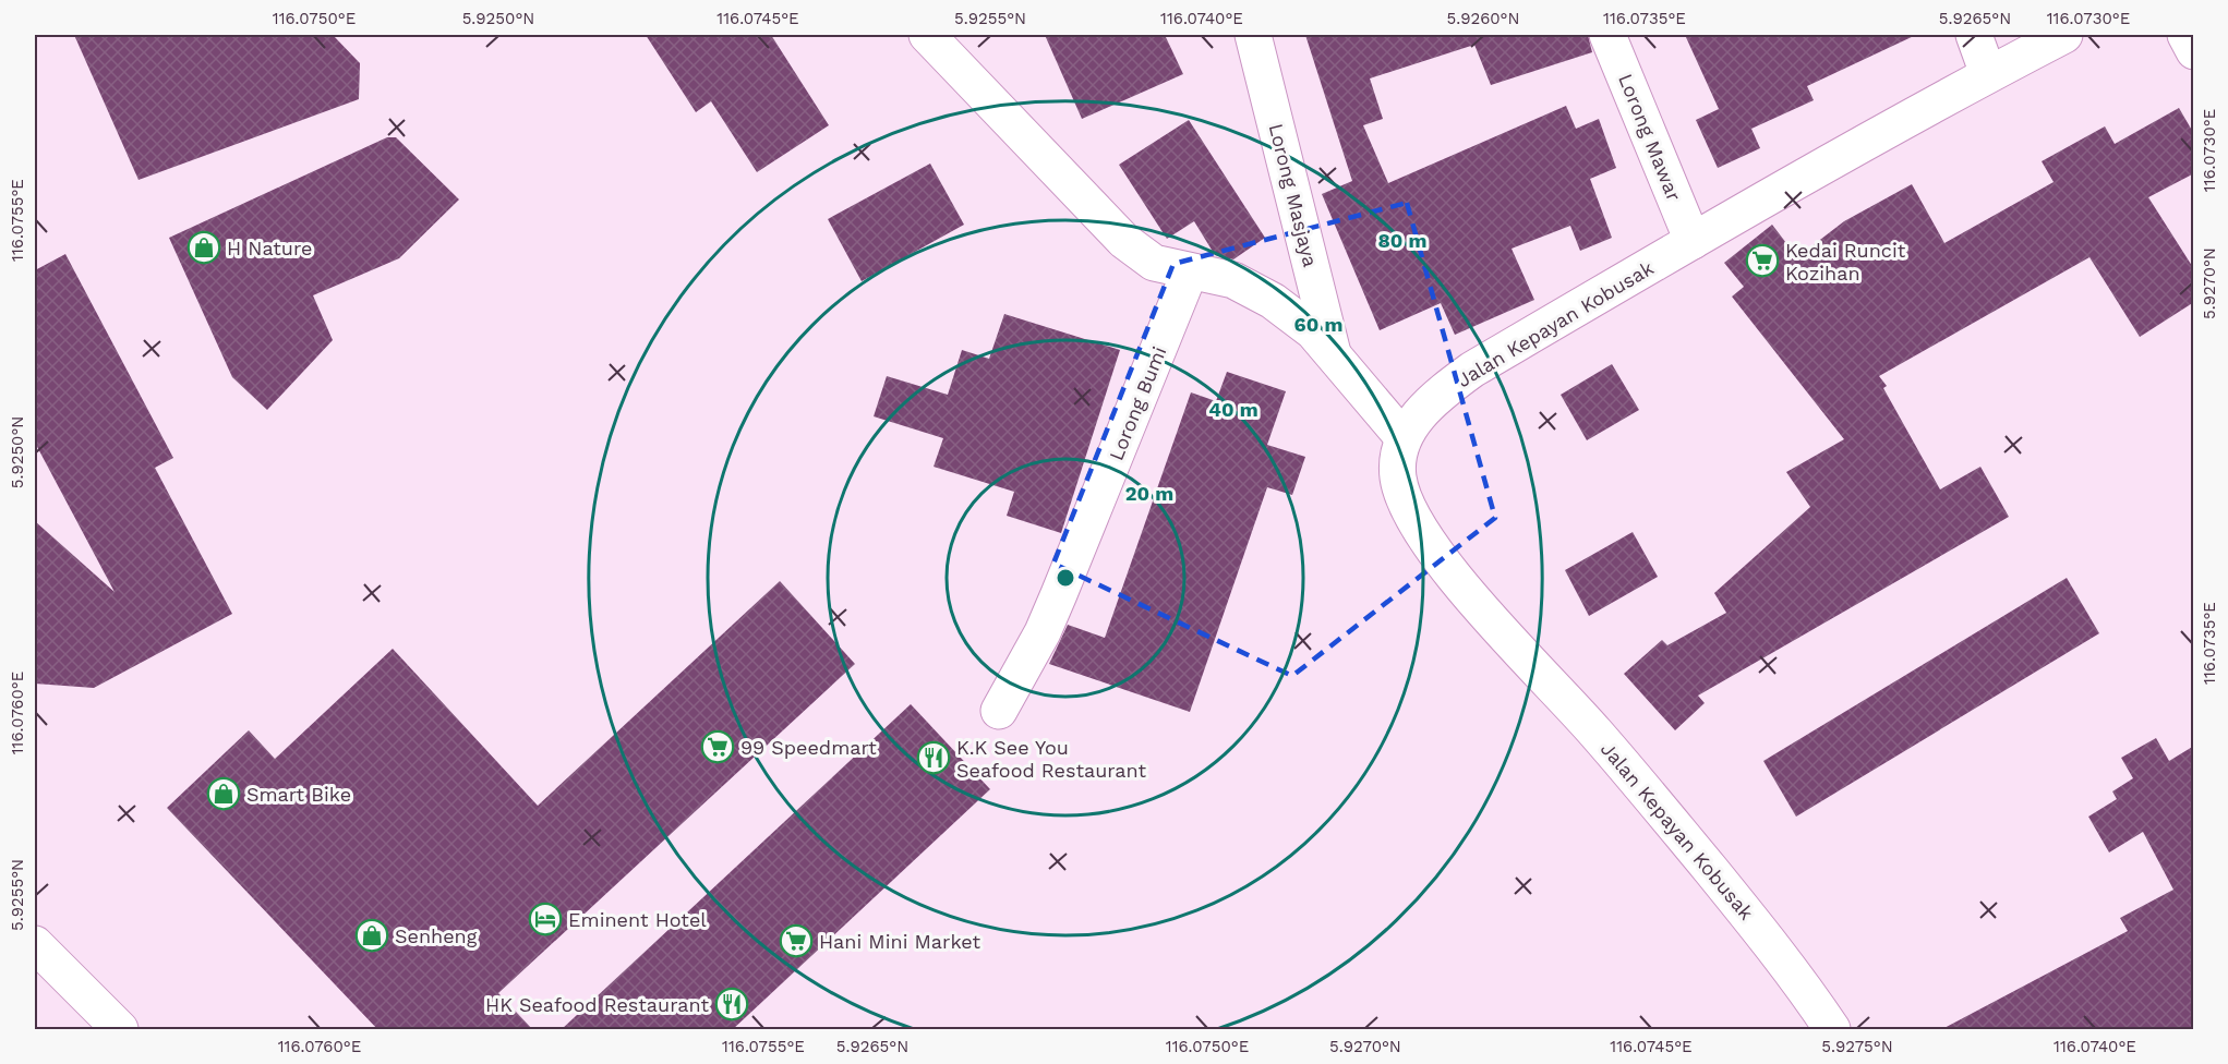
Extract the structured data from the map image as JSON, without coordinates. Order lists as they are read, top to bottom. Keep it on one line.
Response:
{"streets":{"street":["Lorong Mawar","Lorong Masjaya","Jalan Kepayan Kobusak","Lorong Bumi"]},"crossings":[["Lorong Mawar","Jalan Kepayan Kobusak"],["Lorong Masjaya","Jalan Kepayan Kobusak"],["Lorong Masjaya","Lorong Bumi"]],"places":{"shop":["H Nature","Smart Bike","Senheng"],"supermarket":["Kedai Runcit Kozihan","99 Speedmart","Hani Mini Market"],"restaurant":["K.K See You Seafood Restaurant","HK Seafood Restaurant"],"hotel":["Eminent Hotel"]},"coordinates":["116.0750°E","5.9250°N","116.0745°E","5.9255°N","116.0740°E","5.9260°N","116.0735°E","5.9265°N","116.0730°E","116.0755°E","5.9270°N","116.0760°E","5.9275°N"],"rings":["80 m","60 m","40 m","20 m"]}
